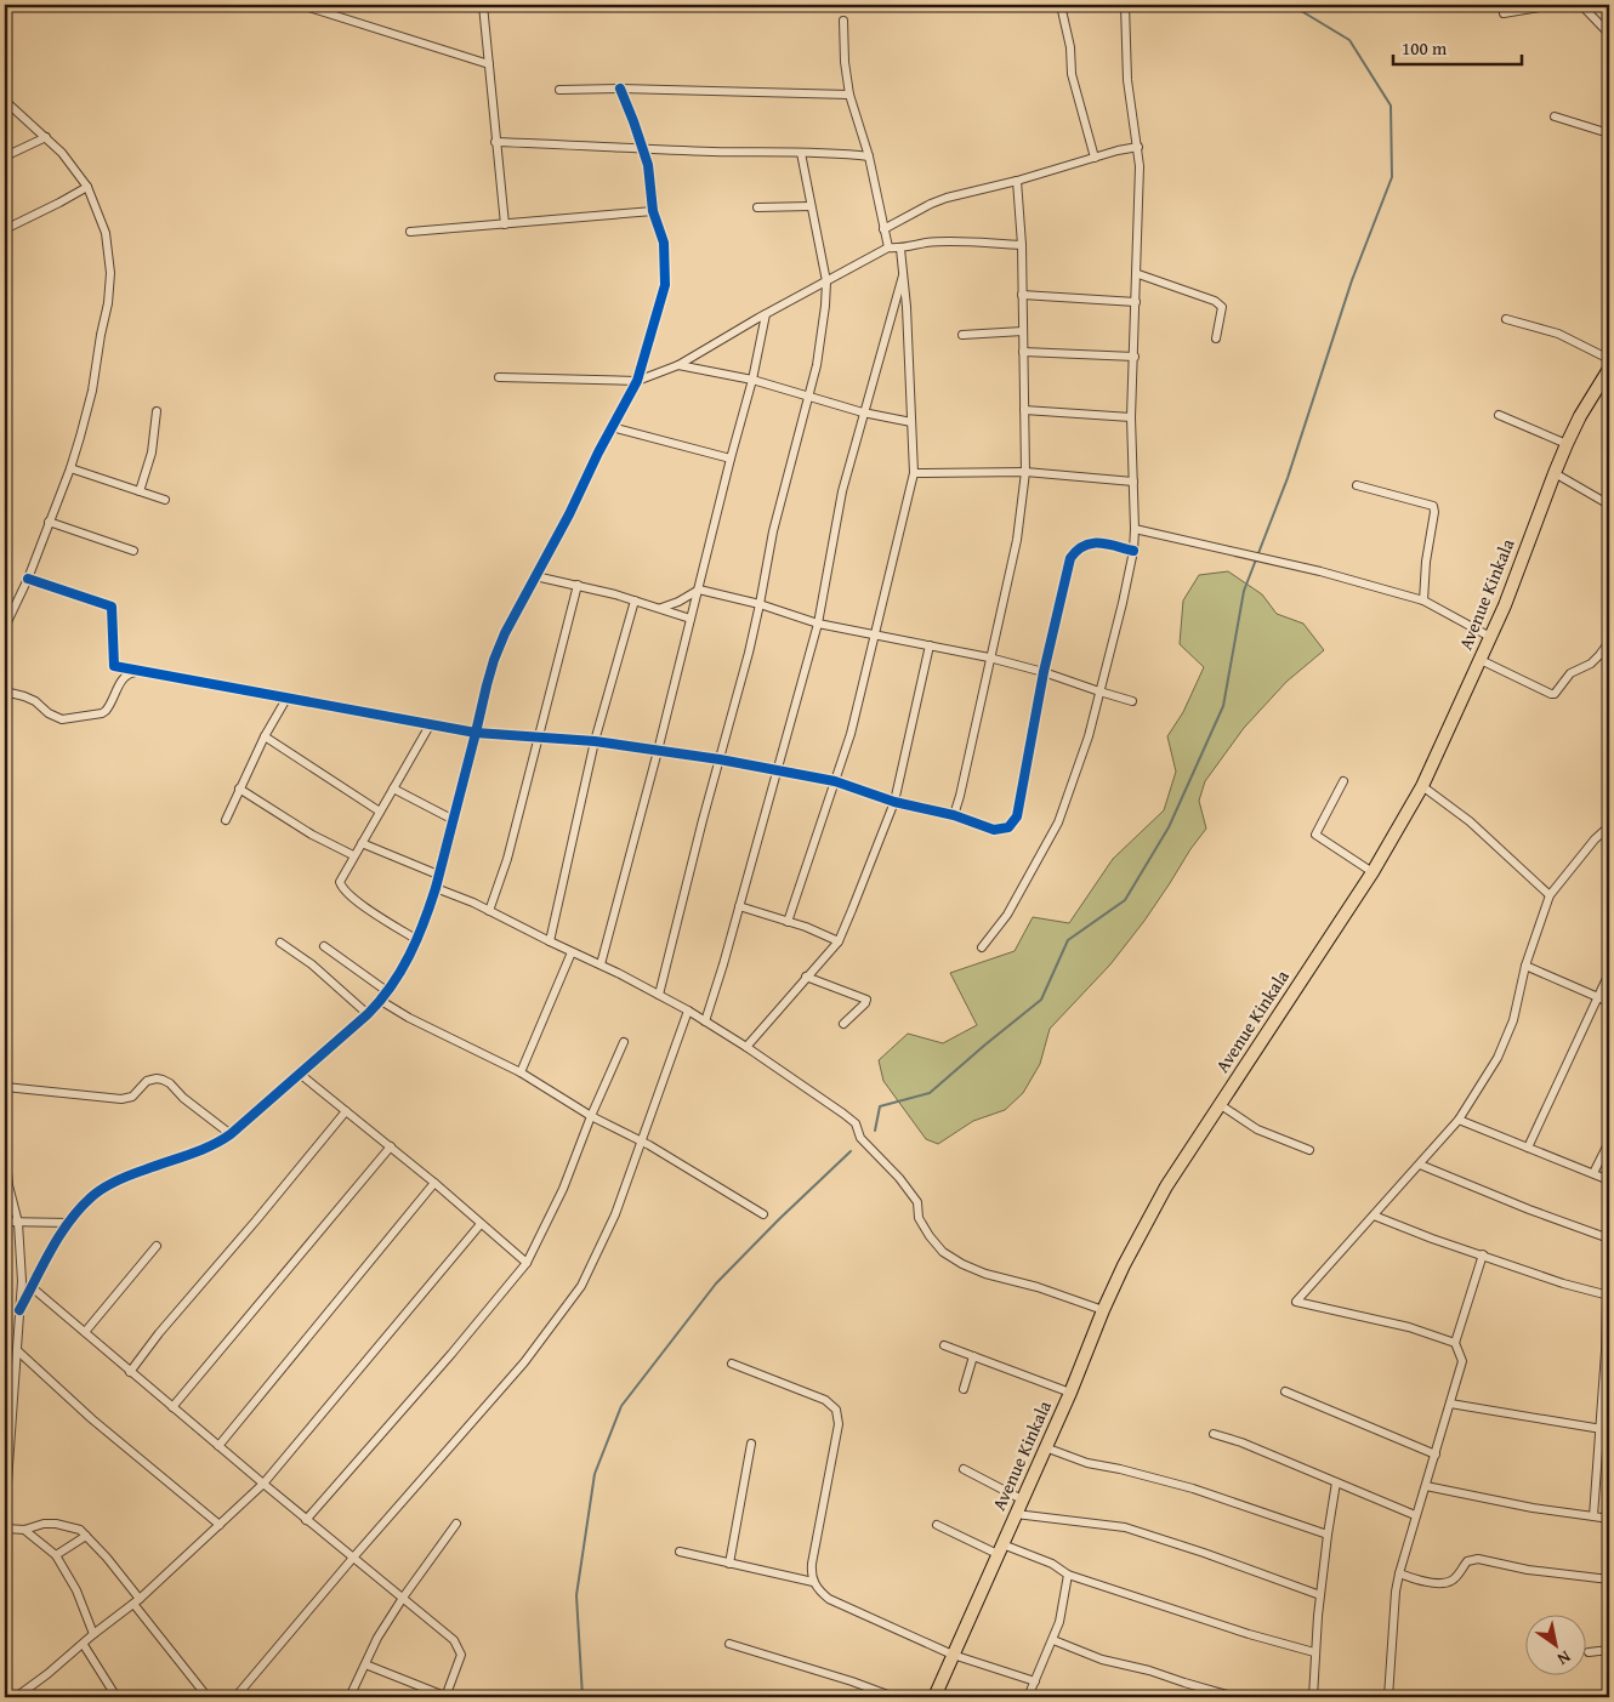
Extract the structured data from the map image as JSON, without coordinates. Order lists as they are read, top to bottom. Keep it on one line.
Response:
{"streets":{"main road":["Avenue Kinkala"]},"scale_bar":"100 m","north":"bottom right"}
